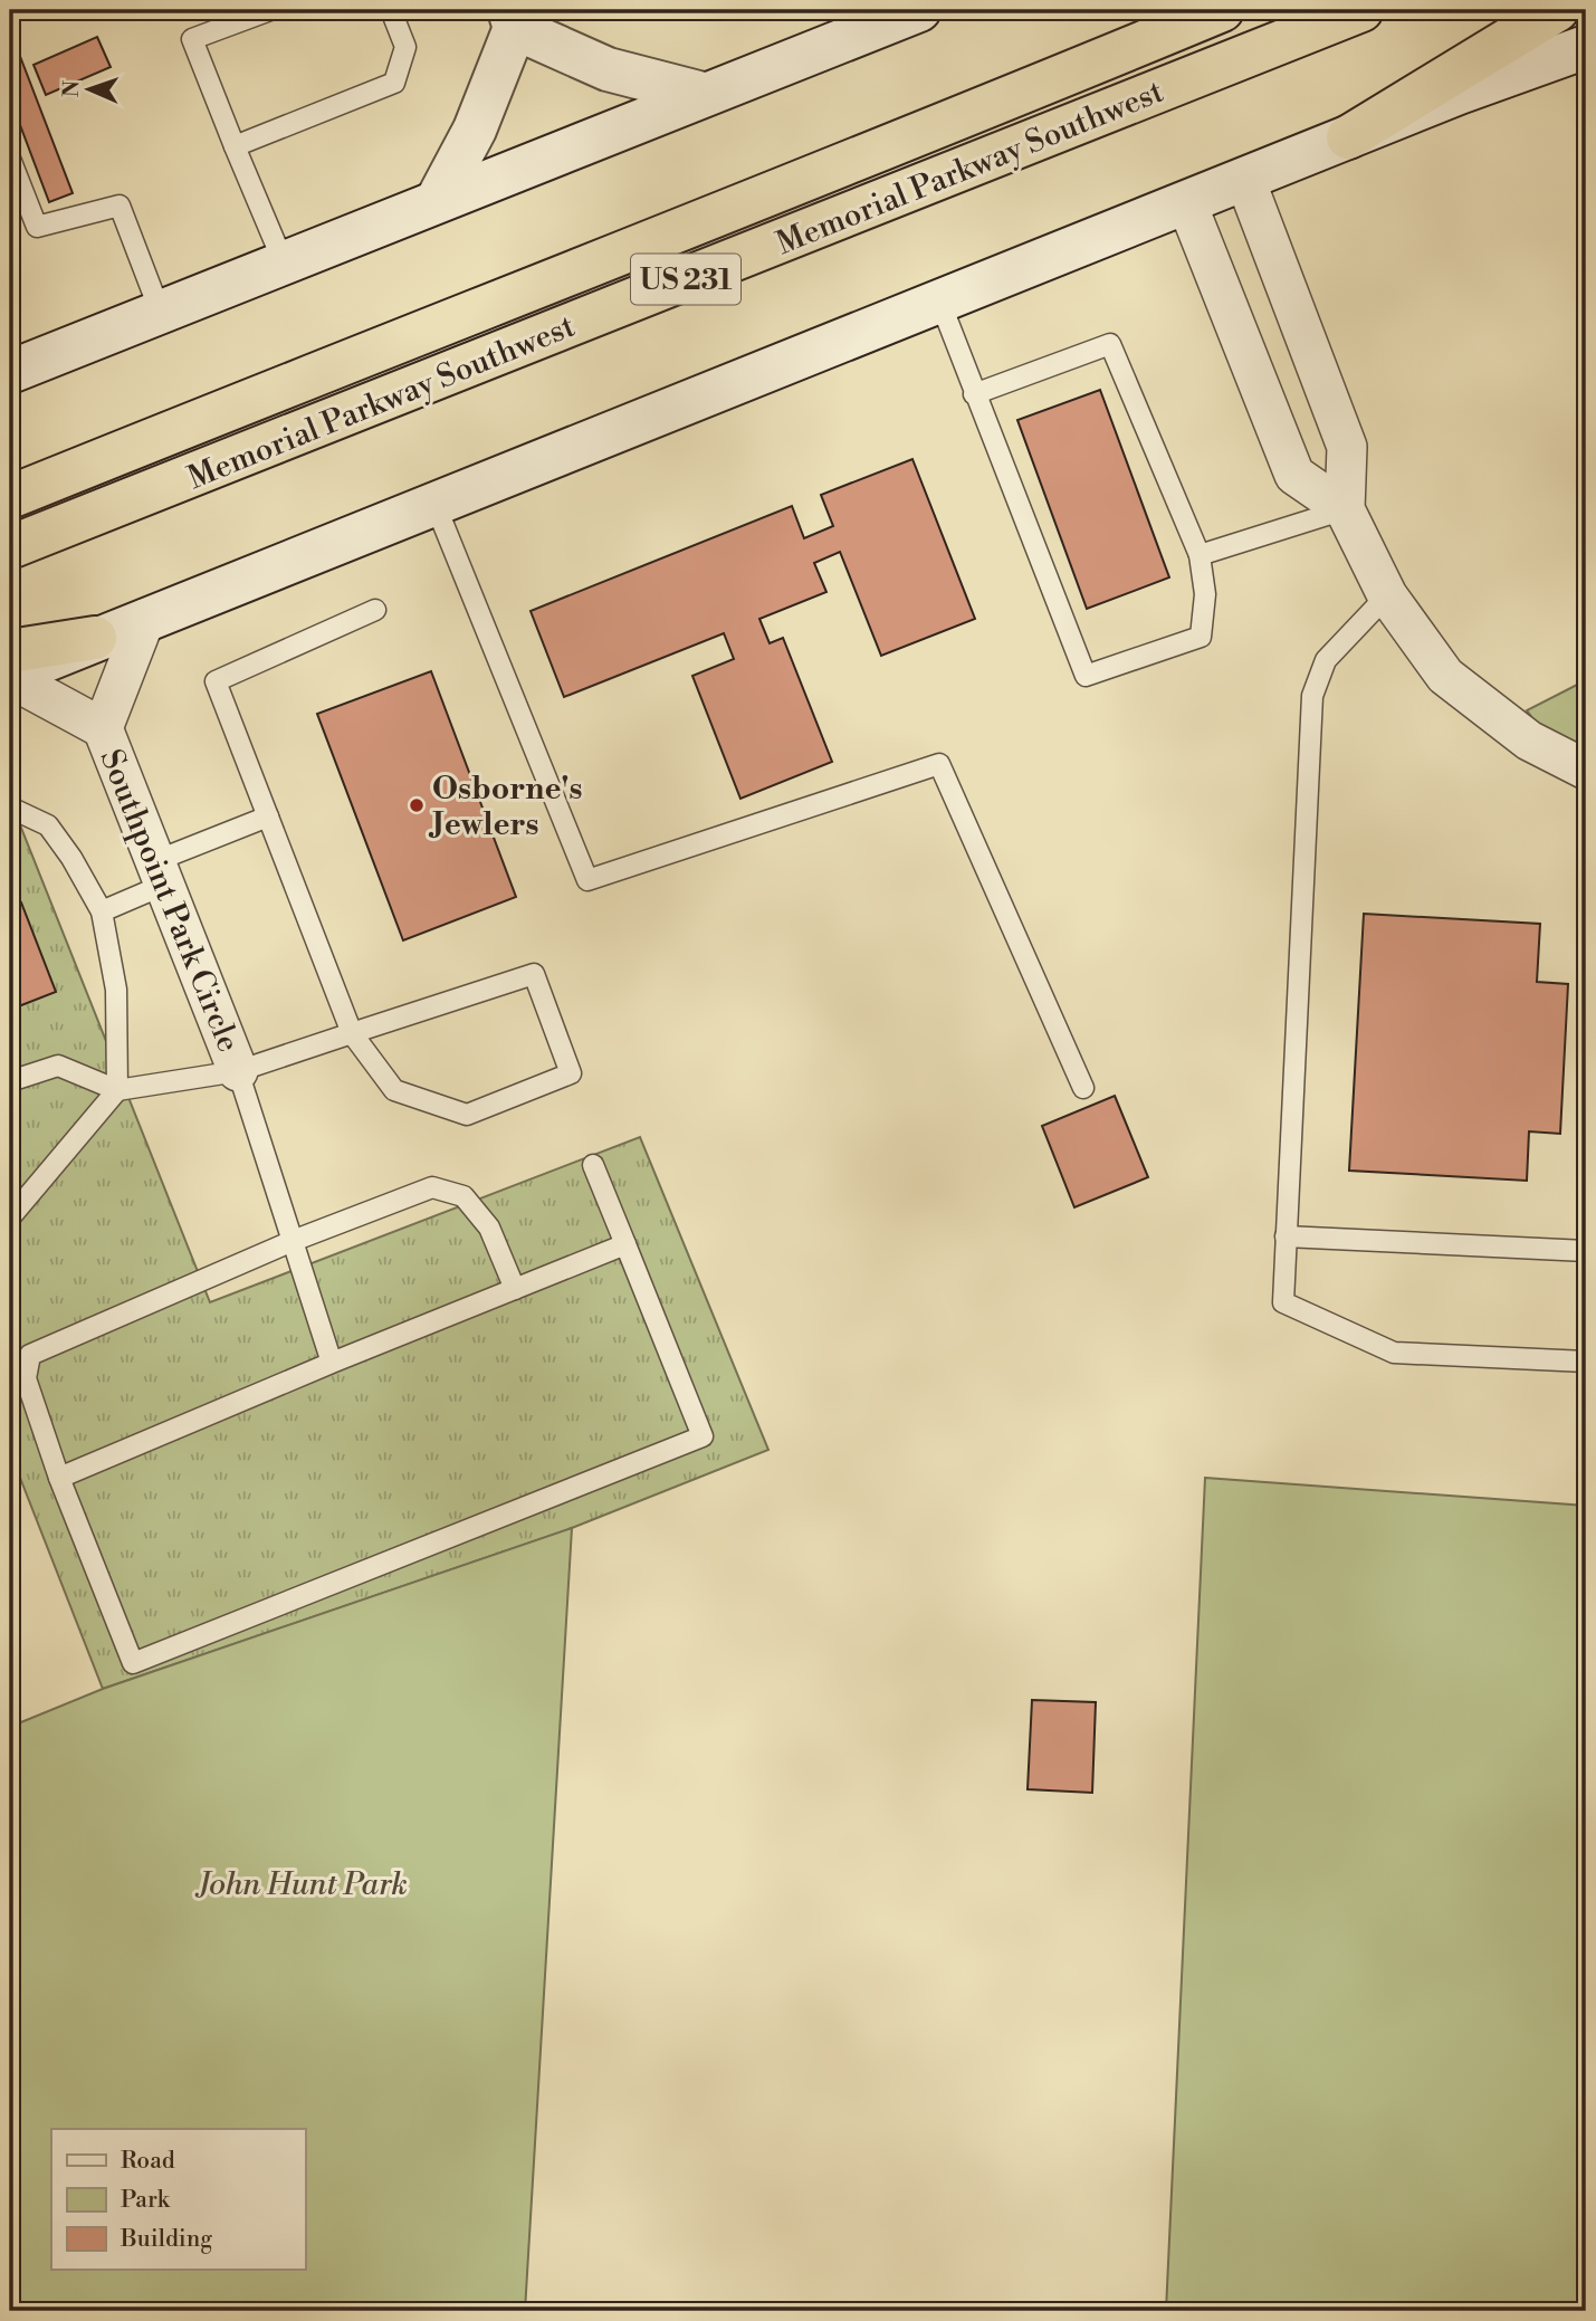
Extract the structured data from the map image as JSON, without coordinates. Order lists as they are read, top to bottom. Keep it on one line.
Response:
{"streets":{"highway":["Memorial Parkway Southwest","US 231"],"street":["Southpoint Park Circle"]},"parks":["John Hunt Park"],"places":["Osborne's Jewlers"],"legend":["Road","Park","Building"],"north":"left"}
